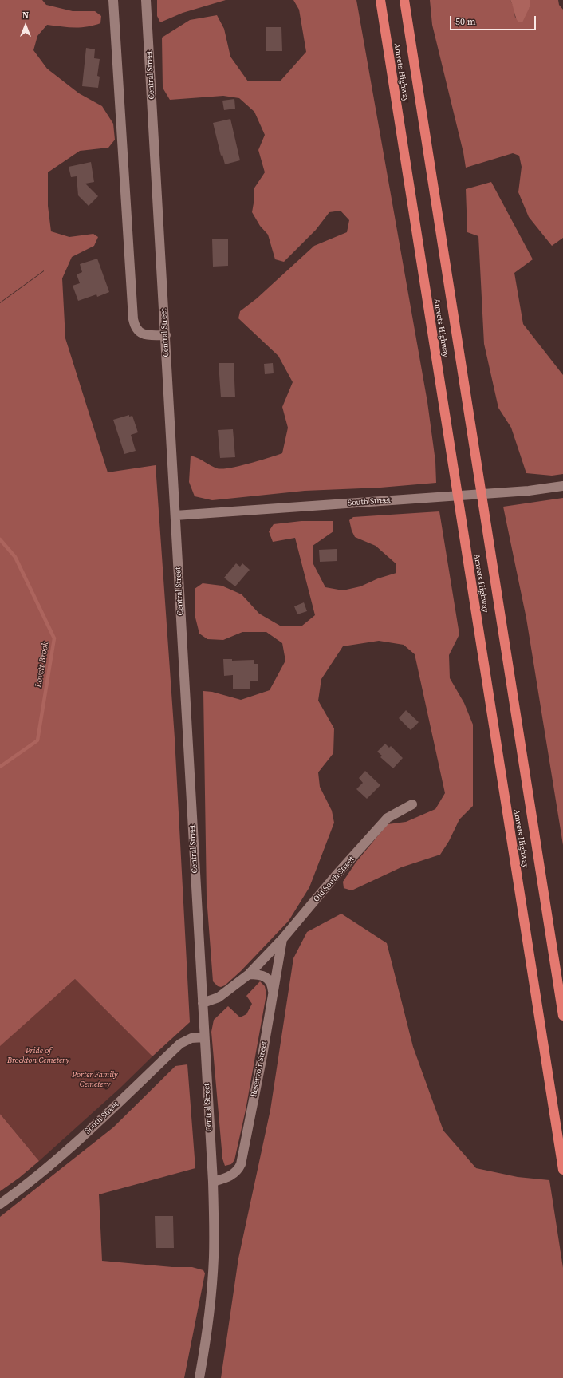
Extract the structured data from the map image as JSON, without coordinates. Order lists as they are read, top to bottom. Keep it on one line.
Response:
{"streets":{"highway":["Amvets Highway"],"street":["Central Street","South Street","Old South Street","Reservoir Street"]},"crossings":[["Central Street","South Street"],["Central Street","Reservoir Street"],["Old South Street","Reservoir Street"]],"water":["Lovett Brook"],"parks":["Pride of Brockton Cemetery","Porter Family Cemetery"],"scale_bar":"50 m","north":"top"}
